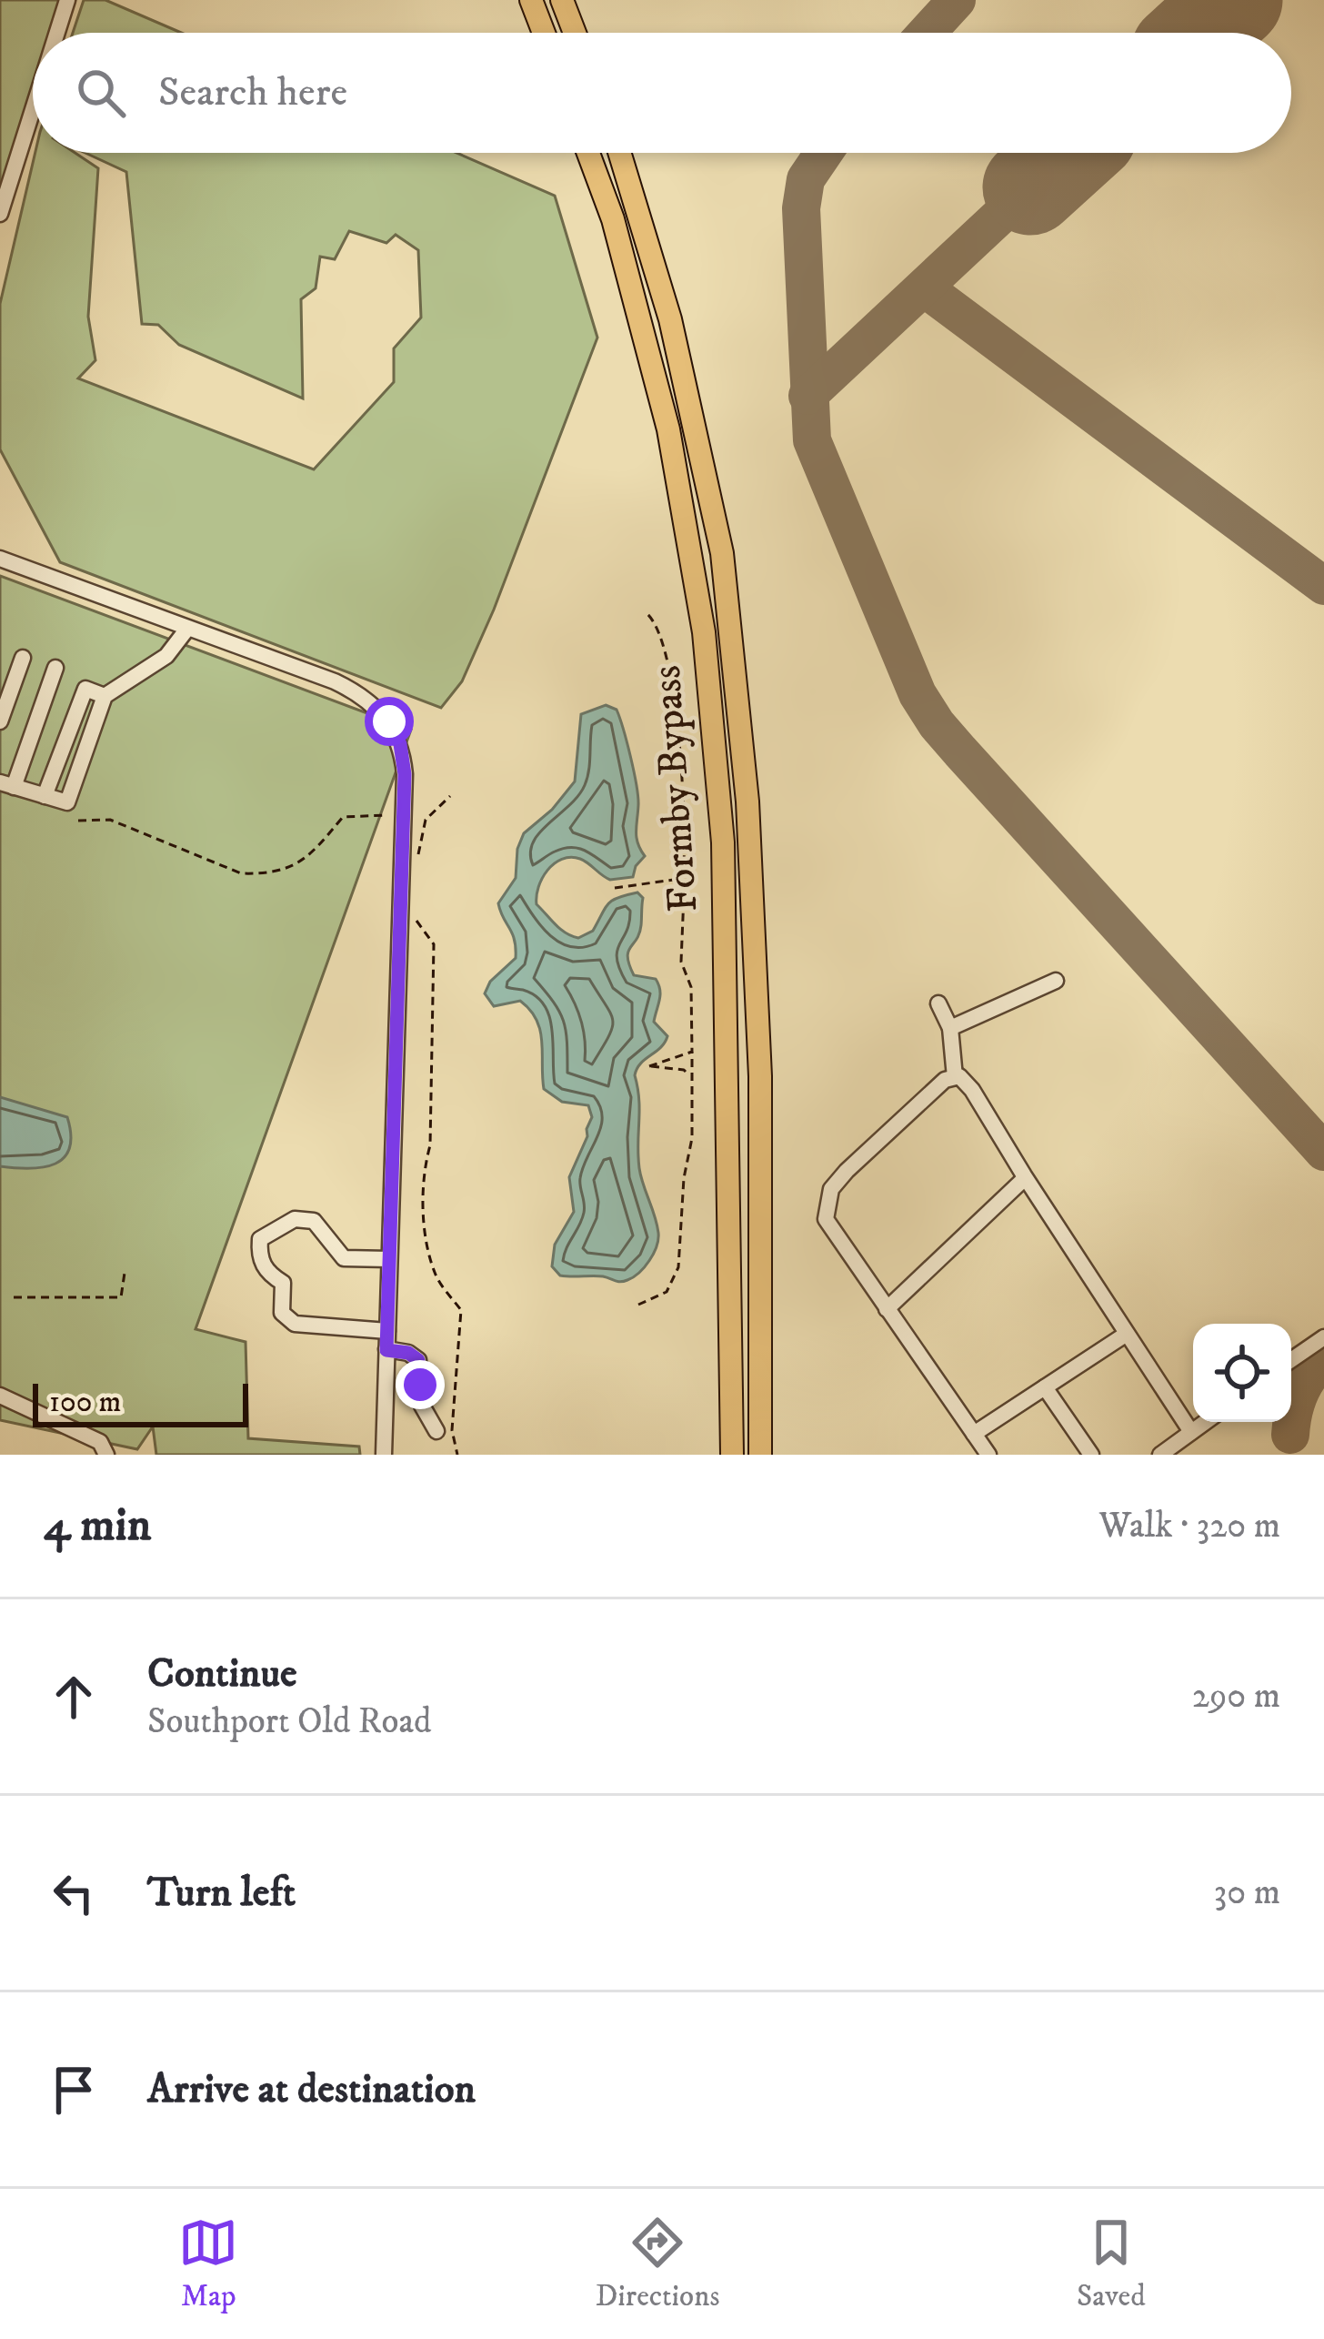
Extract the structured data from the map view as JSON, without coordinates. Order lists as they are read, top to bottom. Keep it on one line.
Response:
{"streets":{"highway":["Formby Bypass"]},"scale_bar":"100 m","page":{"search":"Search here","scale":"100 m","heading":["4 min","Walk · 320 m"],"list":[["Continue","Southport Old Road","290 m"],["Turn left","30 m"],"Arrive at destination"],"nav":["Map","Directions","Saved"]}}
